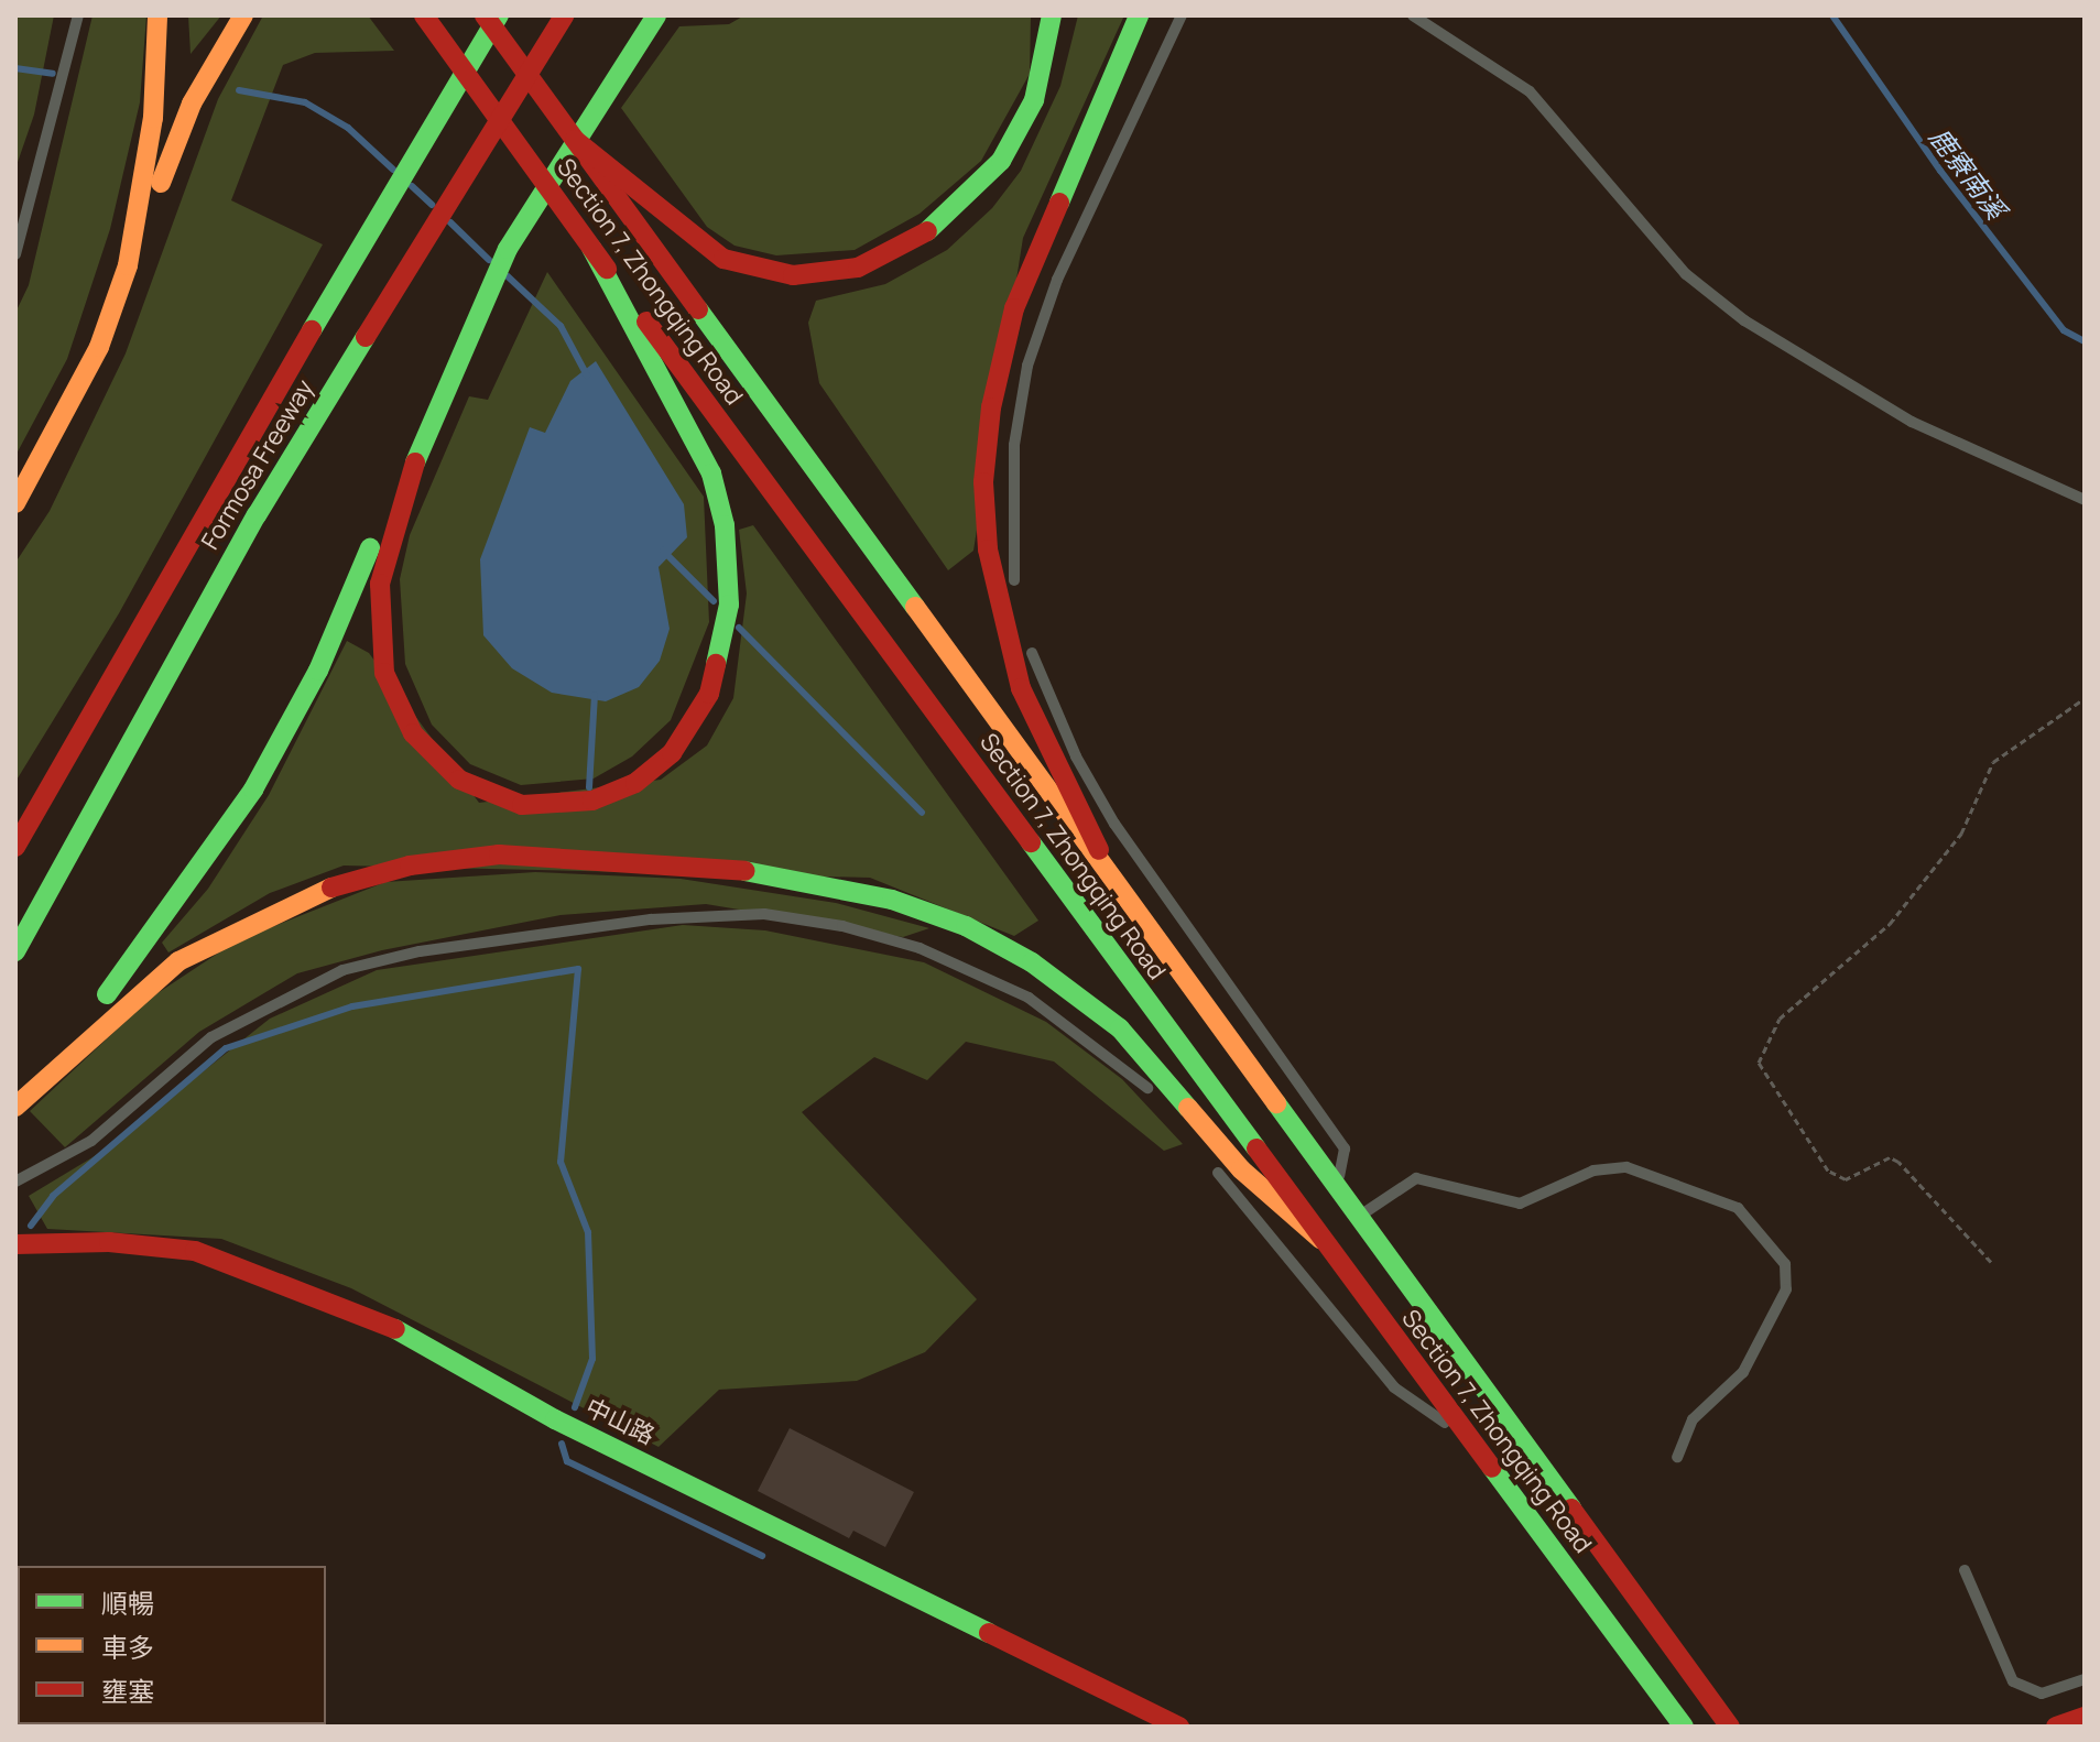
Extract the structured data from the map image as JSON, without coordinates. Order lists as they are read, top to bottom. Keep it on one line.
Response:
{"streets":{"main road":["Section 7, Zhongqing Road","Formosa Freeway","中山路"]},"water":["鹿寮南溪"],"legend":["順暢","車多","壅塞"]}
